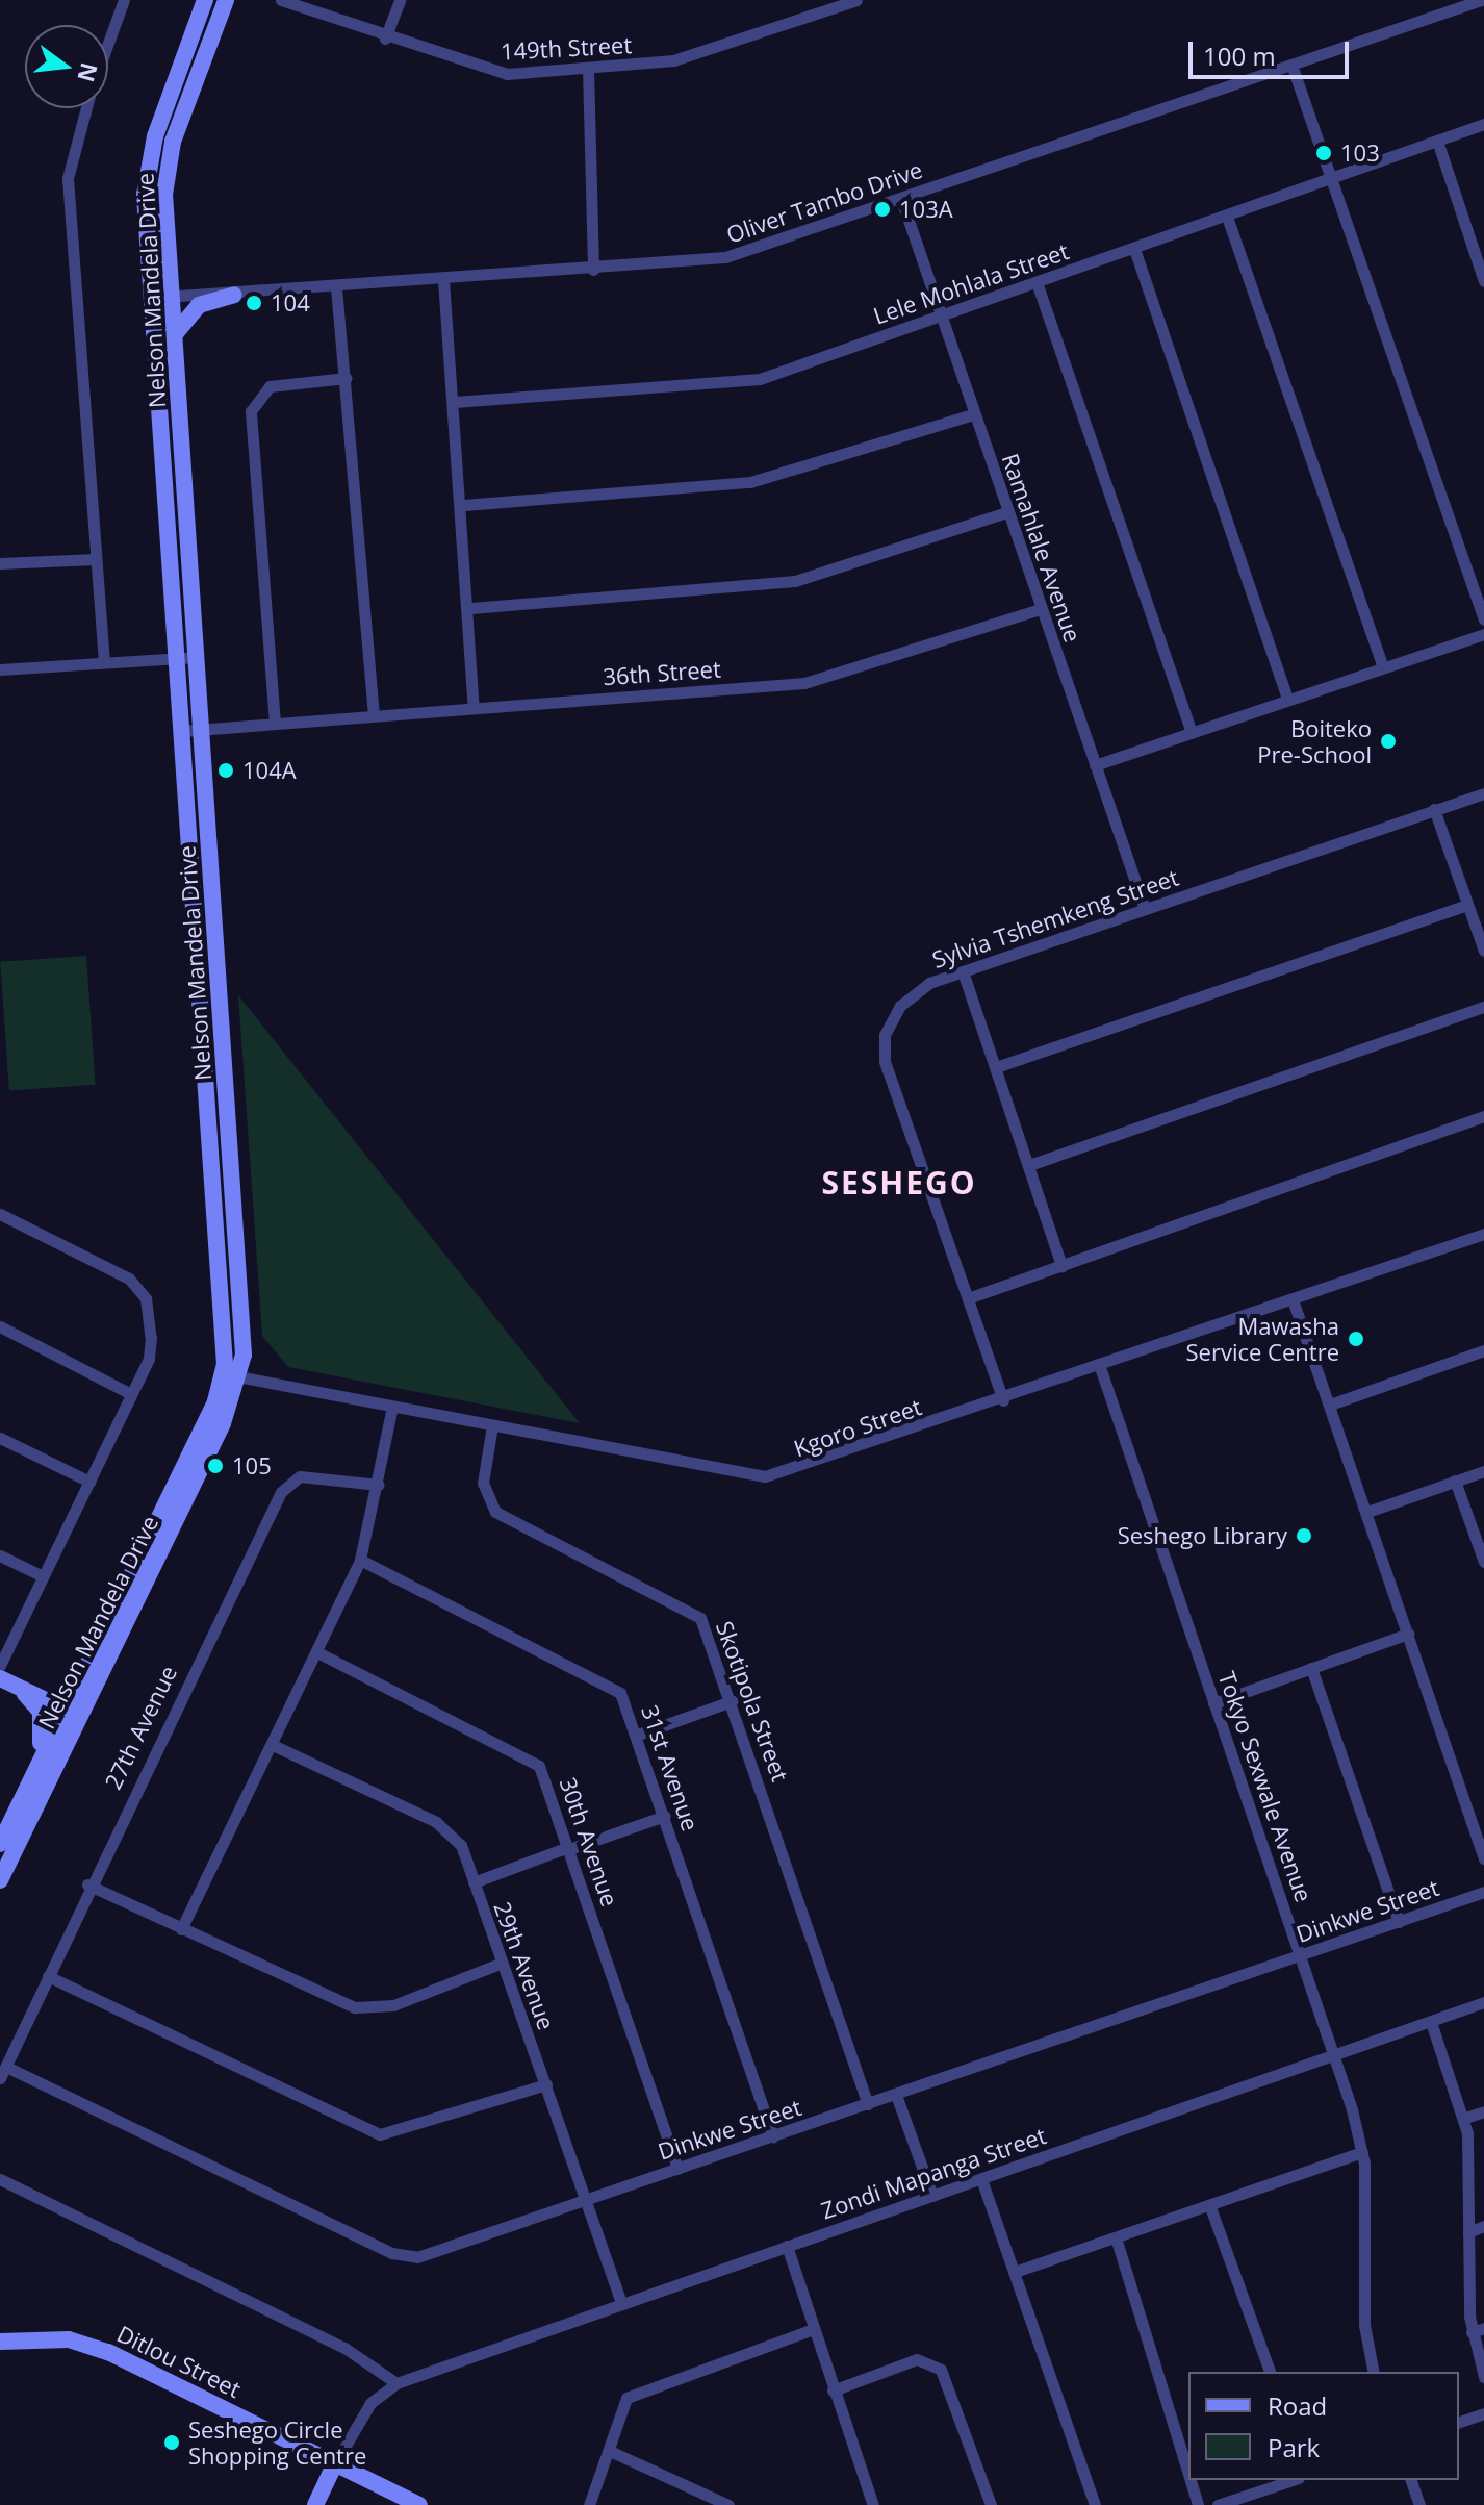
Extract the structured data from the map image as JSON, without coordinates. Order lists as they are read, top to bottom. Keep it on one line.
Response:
{"streets":{"main road":["Nelson Mandela Drive","Ditlou Street"],"street":["149th Street","Oliver Tambo Drive","Lele Mohlala Street","Ramahlale Avenue","36th Street","Sylvia Tshemkeng Street","Kgoro Street","Skotipola Street","27th Avenue","31st Avenue","Tokyo Sexwale Avenue","30th Avenue","Dinkwe Street","29th Avenue","Zondi Mapanga Street"]},"crossings":[["Oliver Tambo Drive","Nelson Mandela Drive"],["Oliver Tambo Drive","Ramahlale Avenue"],["Lele Mohlala Street","Ramahlale Avenue"],["Nelson Mandela Drive","36th Street"],["Nelson Mandela Drive","Kgoro Street"],["Ramahlale Avenue","36th Street"],["Ramahlale Avenue","Sylvia Tshemkeng Street"],["Sylvia Tshemkeng Street","Kgoro Street"],["Kgoro Street","Skotipola Street"],["Kgoro Street","Tokyo Sexwale Avenue"],["Skotipola Street","Dinkwe Street"],["27th Avenue","Dinkwe Street"],["31st Avenue","Dinkwe Street"],["Tokyo Sexwale Avenue","Dinkwe Street"],["Tokyo Sexwale Avenue","Zondi Mapanga Street"],["30th Avenue","Dinkwe Street"],["Dinkwe Street","29th Avenue"],["29th Avenue","Zondi Mapanga Street"],["Zondi Mapanga Street","Ditlou Street"]],"districts":["SESHEGO"],"places":["103","103A","104","Boiteko Pre-School","104A","Mawasha Service Centre","105","Seshego Library","Seshego Circle Shopping Centre"],"legend":["Road","Park"],"scale_bar":"100 m","north":"right"}
